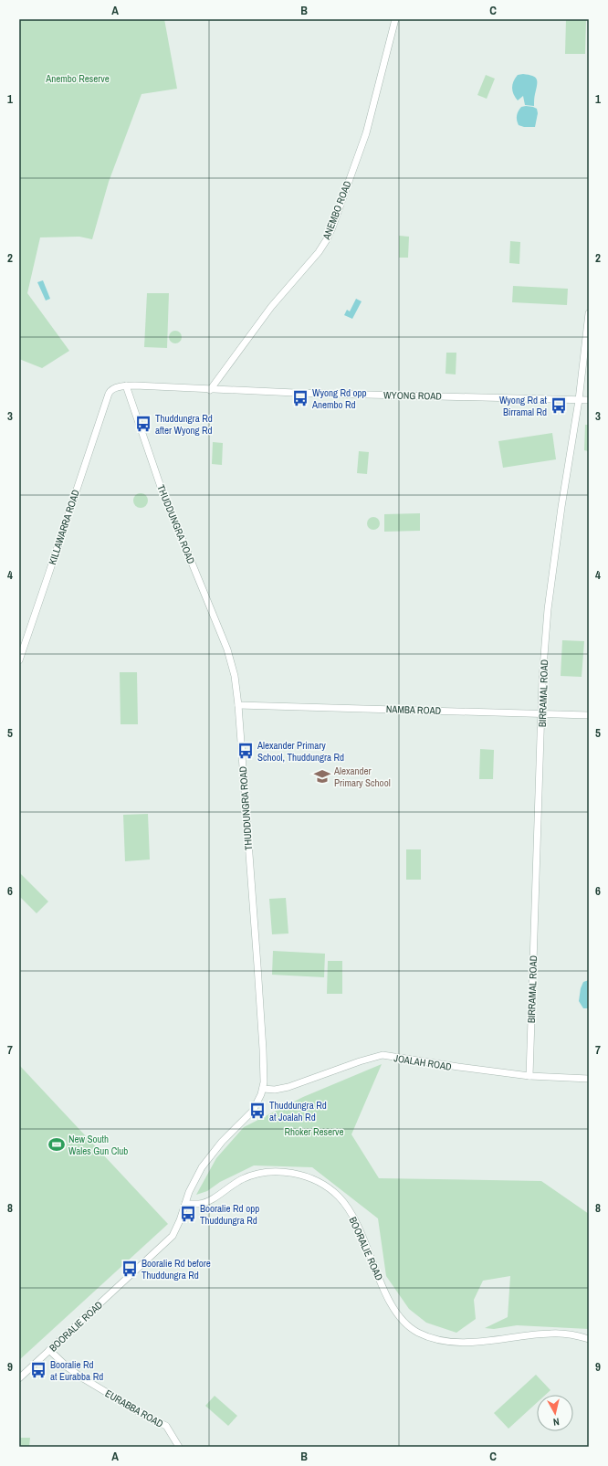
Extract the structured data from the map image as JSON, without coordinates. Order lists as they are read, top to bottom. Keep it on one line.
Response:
{"streets":{"street":["ANEMBO ROAD","WYONG ROAD","THUDDUNGRA ROAD","KILLAWARRA ROAD","BIRRAMAL ROAD","NAMBA ROAD","JOALAH ROAD","BOORALIE ROAD","EURABBA ROAD"]},"crossings":[["ANEMBO ROAD","WYONG ROAD"],["WYONG ROAD","THUDDUNGRA ROAD"],["WYONG ROAD","KILLAWARRA ROAD"],["WYONG ROAD","BIRRAMAL ROAD"],["THUDDUNGRA ROAD","NAMBA ROAD"],["THUDDUNGRA ROAD","JOALAH ROAD"],["THUDDUNGRA ROAD","BOORALIE ROAD"],["BIRRAMAL ROAD","NAMBA ROAD"],["BIRRAMAL ROAD","JOALAH ROAD"],["BOORALIE ROAD","EURABBA ROAD"]],"parks":["Anembo Reserve","Rhoker Reserve"],"places":{"bus stop":["Wyong Rd opp Anembo Rd","Wyong Rd at Birramal Rd","Thuddungra Rd after Wyong Rd","Alexander Primary School, Thuddungra Rd","Thuddungra Rd at Joalah Rd","Booralie Rd opp Thuddungra Rd","Booralie Rd before Thuddungra Rd","Booralie Rd at Eurabba Rd"],"school or university":["Alexander Primary School"],"sports":["New South Wales Gun Club"]},"north":"bottom","grid":{"columns":["A","B","C"],"rows":["1","2","3","4","5","6","7","8","9"]}}
